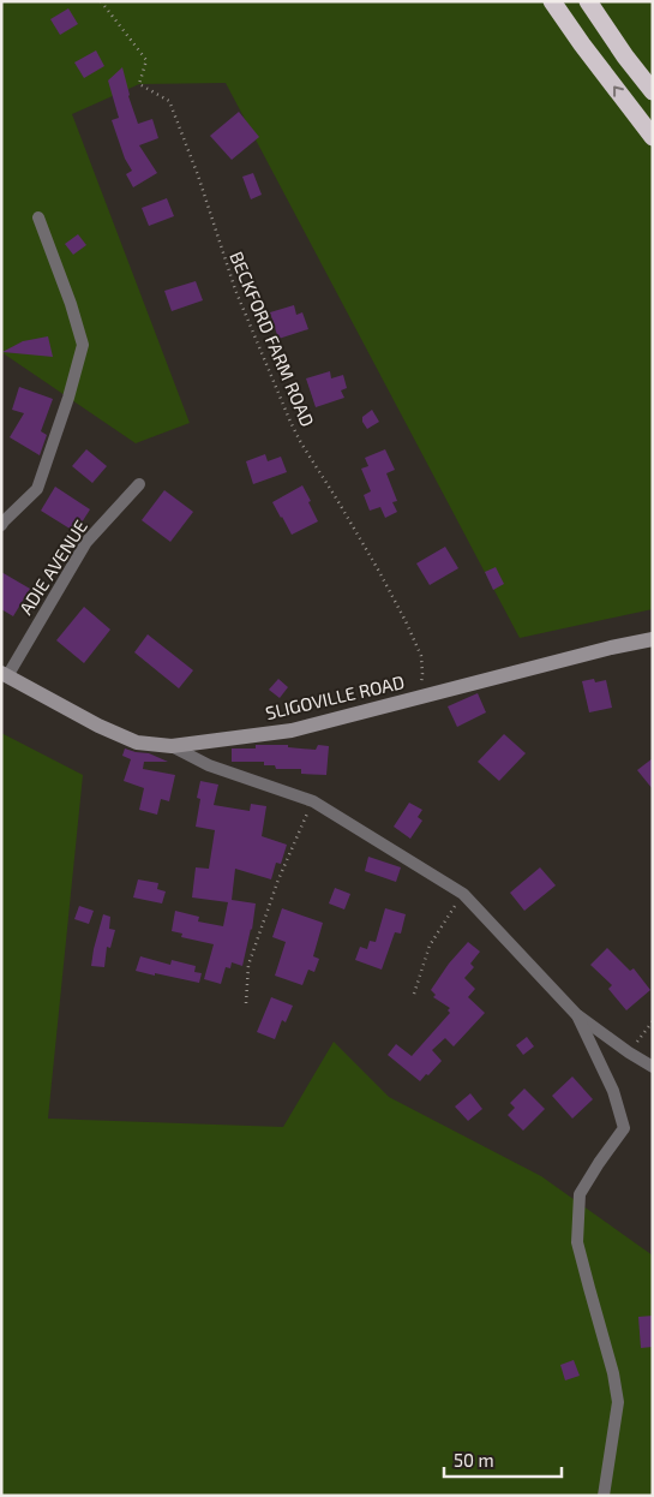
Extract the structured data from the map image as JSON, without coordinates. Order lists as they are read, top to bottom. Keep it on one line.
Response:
{"streets":{"street":["ADIE AVENUE","SLIGOVILLE ROAD"],"path":["BECKFORD FARM ROAD"]},"crossings":[["BECKFORD FARM ROAD","SLIGOVILLE ROAD"],["ADIE AVENUE","SLIGOVILLE ROAD"]],"scale_bar":"50 m"}
